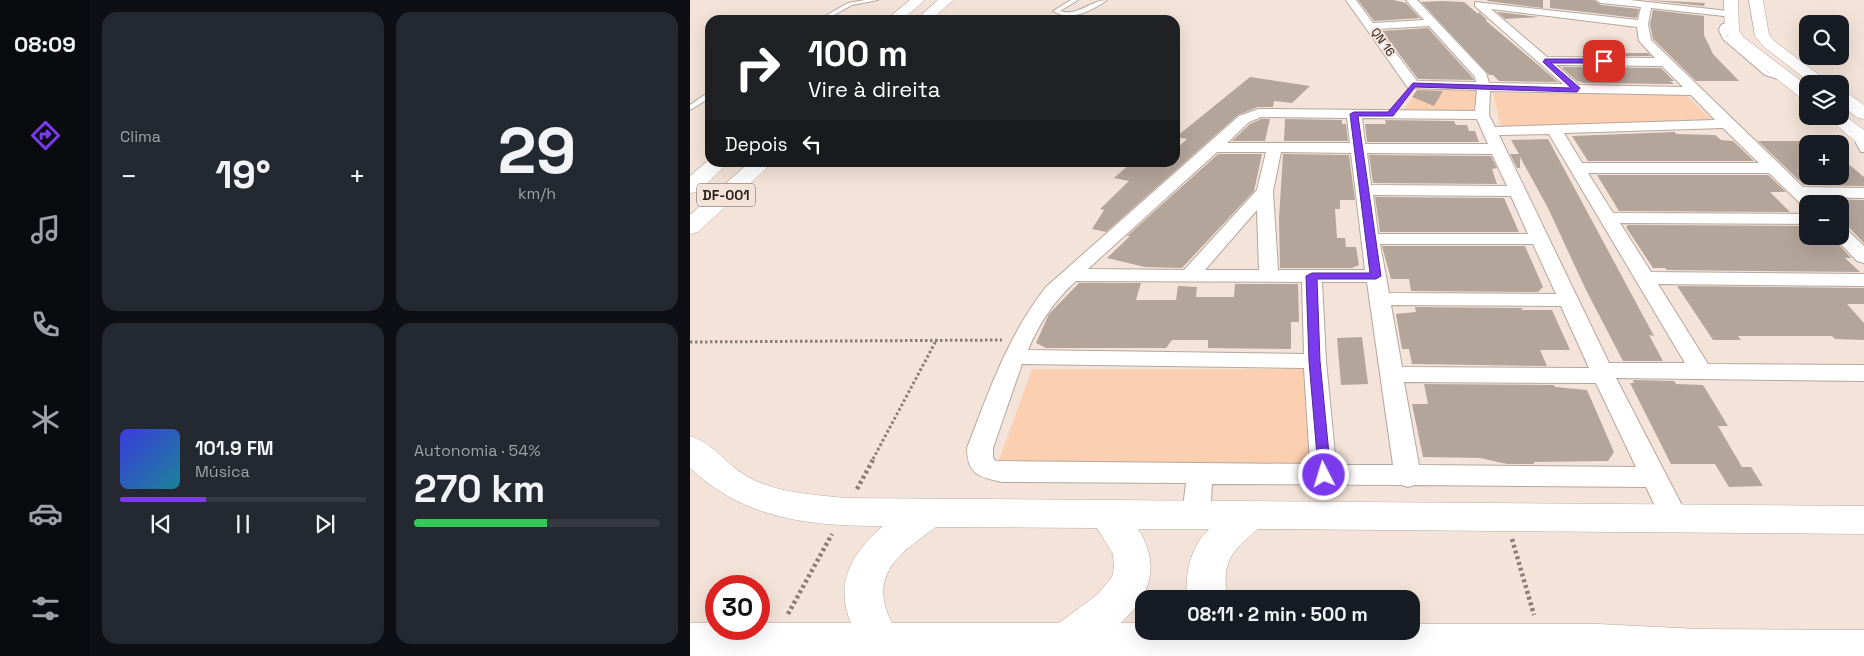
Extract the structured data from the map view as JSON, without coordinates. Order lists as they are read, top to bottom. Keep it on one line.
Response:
{"streets":{"main road":["DF-001"],"street":["QN 16"]},"page":{"tabs":"08:09","tile":["Clima",["29","km/h"],["Autonomia · 54%","270 km"]],"map_buttons":["+","−"],"turn":["100 m","Vire à direita"],"then":"Depois","heat":["−","19°","+"],"song":["101.9 FM","Música"],"limit":"30","trip":"08:11 · 2 min · 500 m"}}
